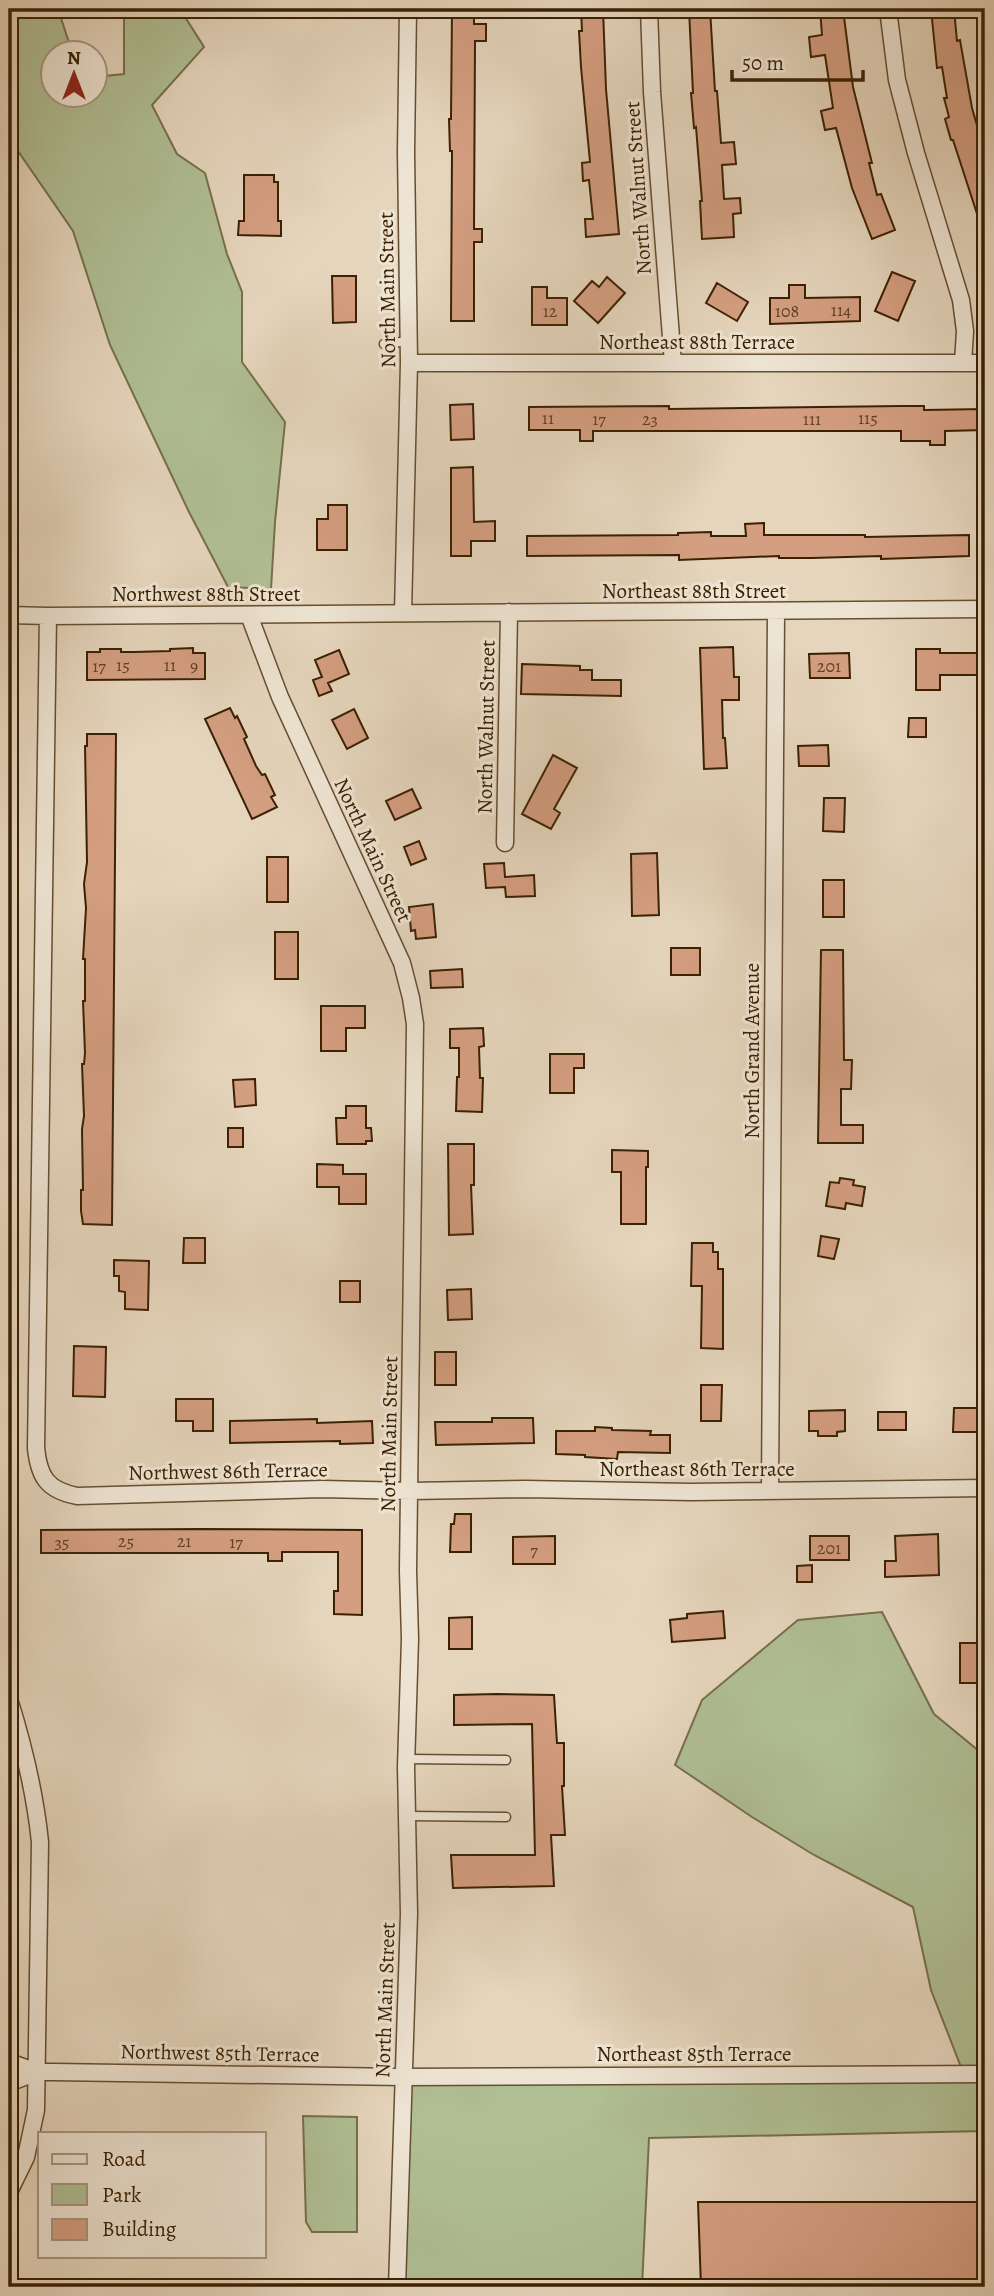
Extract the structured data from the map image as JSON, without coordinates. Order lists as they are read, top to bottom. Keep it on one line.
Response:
{"streets":{"street":["North Walnut Street","North Main Street","Northeast 88th Terrace","Northeast 88th Street","Northwest 88th Street","North Grand Avenue","Northeast 86th Terrace","Northwest 86th Terrace","Northwest 85th Terrace","Northeast 85th Terrace"]},"crossings":[["North Walnut Street","Northeast 88th Terrace"],["North Walnut Street","Northeast 88th Street"],["North Main Street","Northeast 88th Terrace"],["North Main Street","Northeast 88th Street"],["North Main Street","Northwest 88th Street"],["North Main Street","Northeast 86th Terrace"],["North Main Street","Northwest 86th Terrace"],["North Main Street","Northwest 85th Terrace"],["North Main Street","Northeast 85th Terrace"],["Northeast 88th Street","Northwest 88th Street"],["Northeast 88th Street","North Grand Avenue"],["Northwest 88th Street","Northwest 86th Terrace"],["North Grand Avenue","Northeast 86th Terrace"],["Northeast 86th Terrace","Northwest 86th Terrace"],["Northwest 85th Terrace","Northeast 85th Terrace"]],"house_numbers":["114","12","108","11","115","17","23","111","15","11","17","9","201","25","21","35","17","201","7"],"legend":["Road","Park","Building"],"scale_bar":"50 m","north":"top"}
